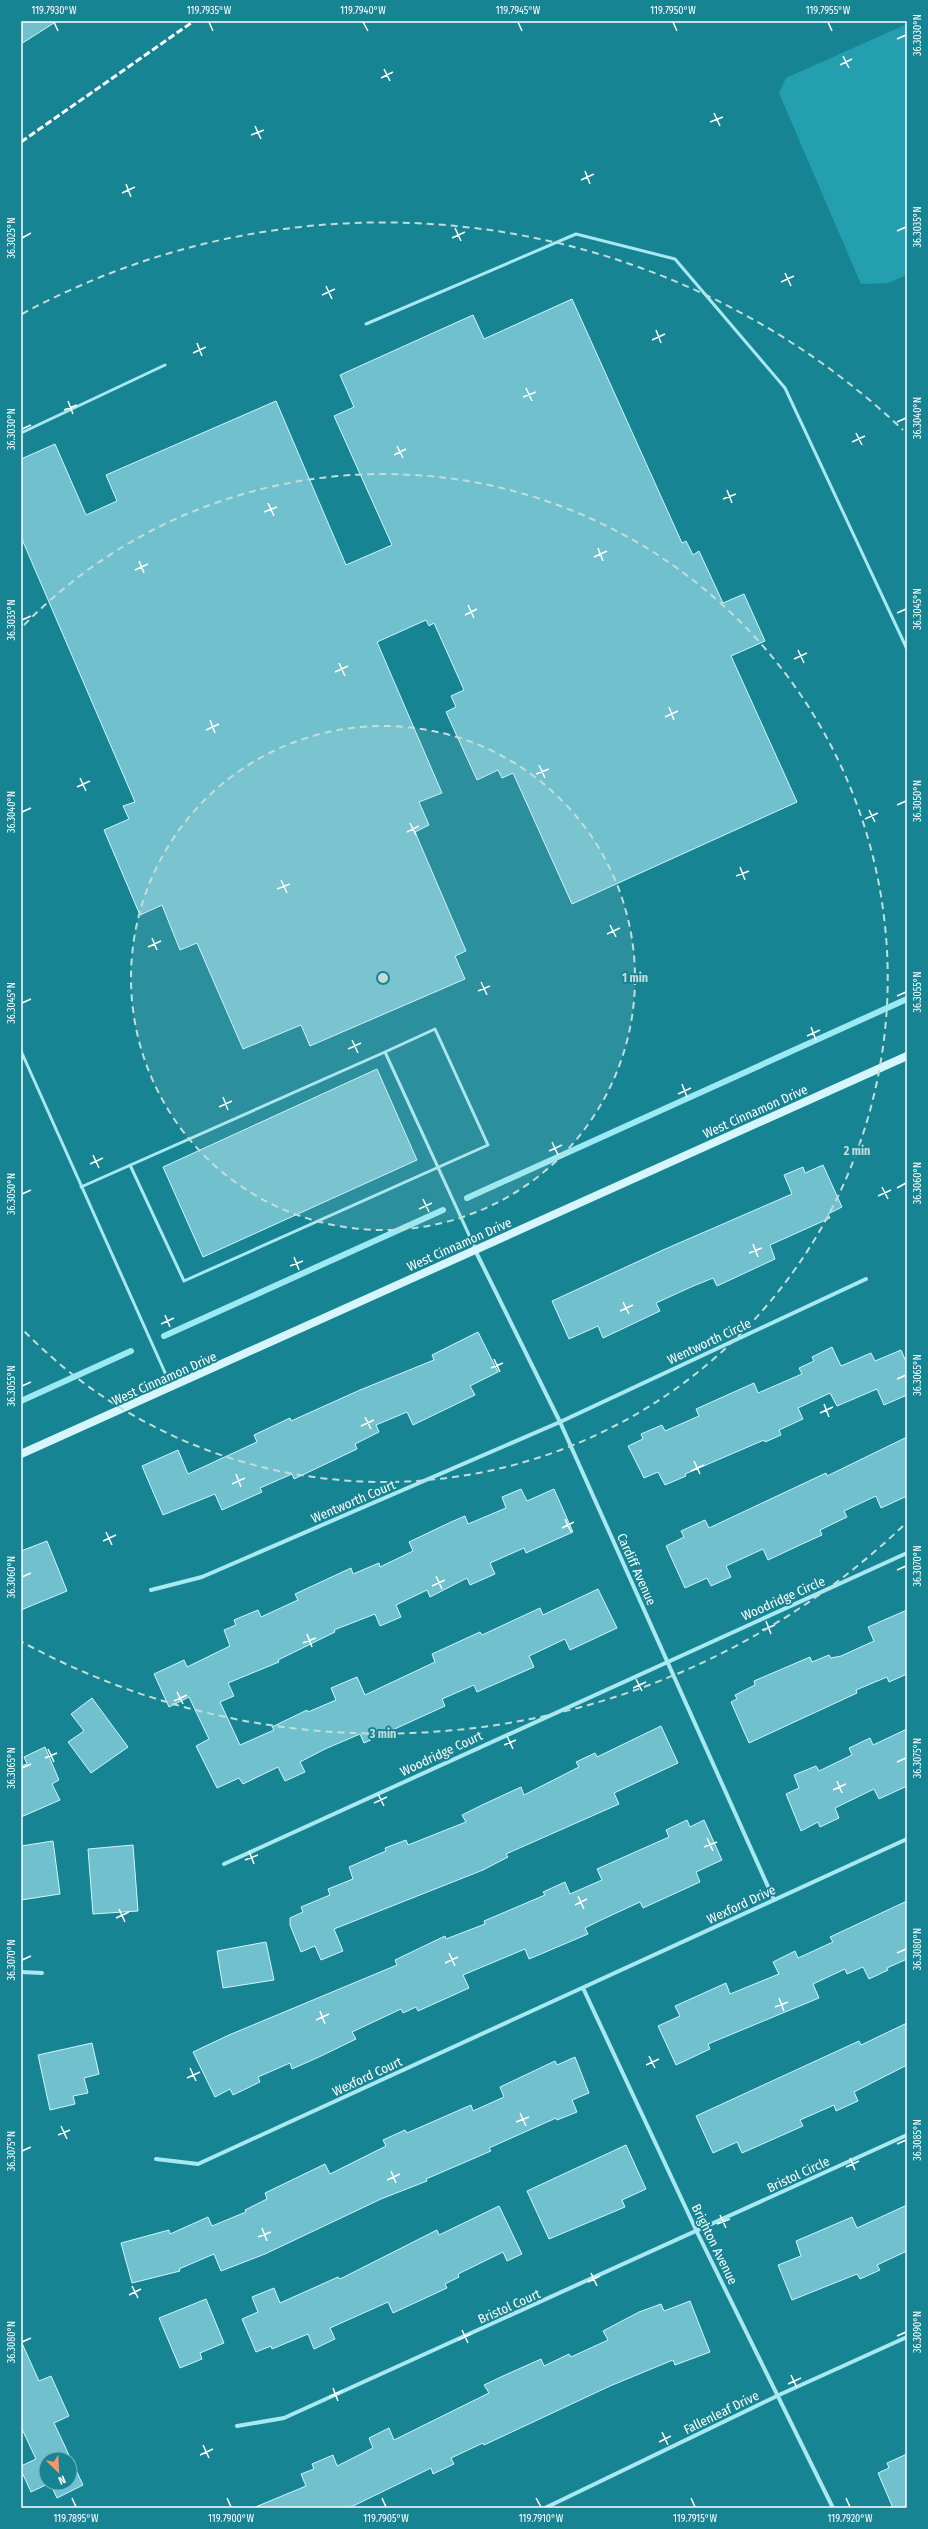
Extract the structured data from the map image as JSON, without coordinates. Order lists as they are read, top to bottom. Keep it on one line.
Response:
{"streets":{"main road":["West Cinnamon Drive"],"street":["Wentworth Circle","Wentworth Court","Cardiff Avenue","Woodridge Circle","Woodridge Court","Wexford Drive","Wexford Court","Bristol Circle","Brighton Avenue","Bristol Court","Fallenleaf Drive"]},"crossings":[["West Cinnamon Drive","Cardiff Avenue"],["Wentworth Circle","Wentworth Court"],["Wentworth Circle","Cardiff Avenue"],["Wentworth Court","Cardiff Avenue"],["Cardiff Avenue","Woodridge Circle"],["Cardiff Avenue","Woodridge Court"],["Cardiff Avenue","Wexford Drive"],["Woodridge Circle","Woodridge Court"],["Wexford Drive","Wexford Court"],["Wexford Drive","Brighton Avenue"],["Wexford Court","Brighton Avenue"],["Bristol Circle","Brighton Avenue"],["Bristol Circle","Bristol Court"],["Brighton Avenue","Bristol Court"],["Brighton Avenue","Fallenleaf Drive"]],"north":"bottom right","coordinates":["119.7930°W","119.7935°W","119.7940°W","119.7945°W","119.7950°W","119.7955°W","36.3030°N","36.3035°N","36.3025°N","36.3040°N","36.3045°N","36.3050°N","36.3055°N","36.3060°N","36.3065°N","36.3070°N","36.3075°N","36.3080°N","36.3085°N","36.3090°N","119.7895°W","119.7900°W","119.7905°W","119.7910°W","119.7915°W","119.7920°W"],"rings":["1 min","2 min","3 min"]}
